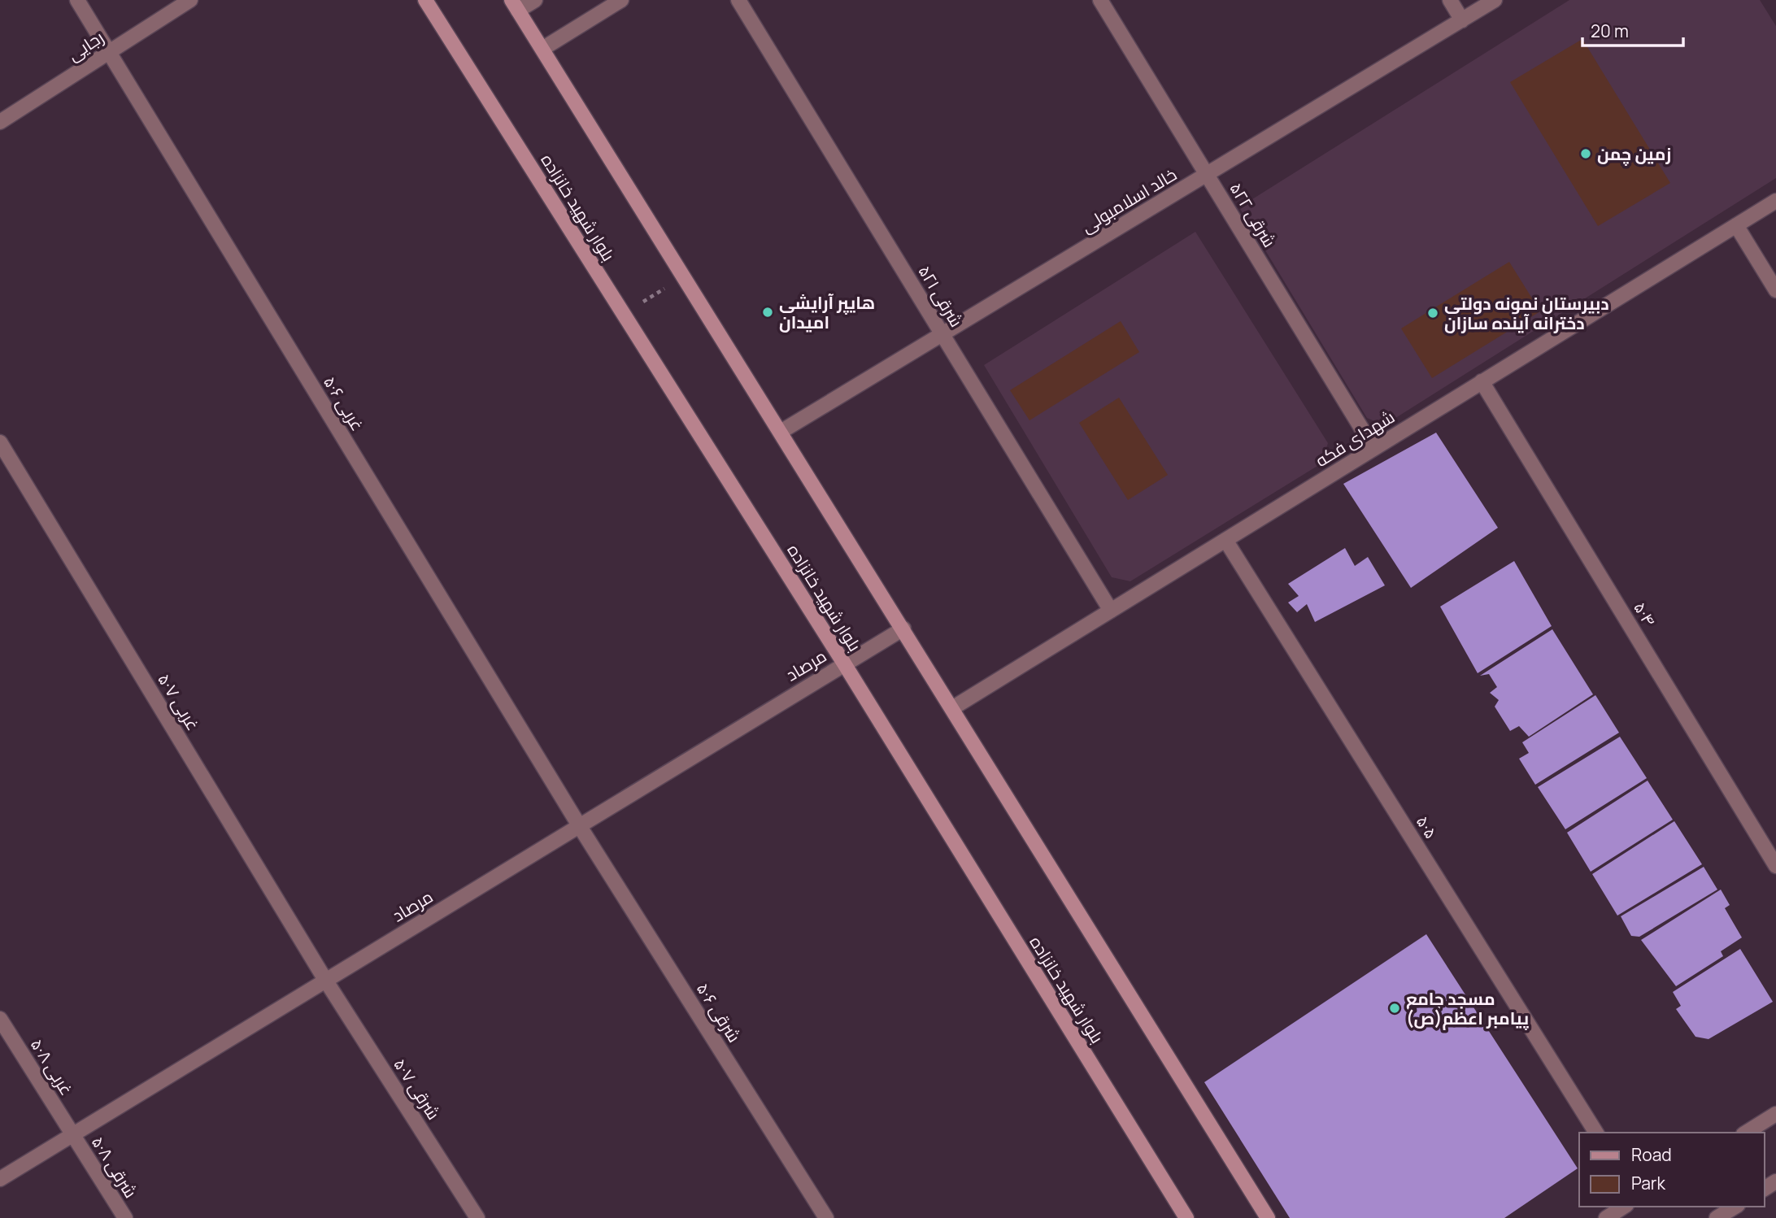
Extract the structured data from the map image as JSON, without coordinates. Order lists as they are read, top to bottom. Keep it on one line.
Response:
{"streets":{"main road":["بلوار شهید خانزاده"],"street":["رجایی","خالد اسلامبولی","۵۲۲ شرقی","۵۲۱ شرقی","۵۰۶ غربی","شهدای فکه","۵۰۴","مرصاد","۵۰۷ غربی","۵۰۵","۵۰۶ شرقی","۵۰۸ غربی","۵۰۷ شرقی","۵۰۸ شرقی"]},"crossings":[["رجایی","۵۰۶ غربی"],["خالد اسلامبولی","۵۲۲ شرقی"],["خالد اسلامبولی","۵۲۱ شرقی"],["بلوار شهید خانزاده","مرصاد"],["۵۲۲ شرقی","شهدای فکه"],["۵۲۱ شرقی","شهدای فکه"],["۵۰۶ غربی","مرصاد"],["۵۰۶ غربی","۵۰۶ شرقی"],["شهدای فکه","۵۰۴"],["شهدای فکه","۵۰۵"],["مرصاد","۵۰۷ غربی"],["مرصاد","۵۰۶ شرقی"],["مرصاد","۵۰۸ غربی"],["مرصاد","۵۰۷ شرقی"],["مرصاد","۵۰۸ شرقی"],["۵۰۷ غربی","۵۰۷ شرقی"],["۵۰۸ غربی","۵۰۸ شرقی"]],"places":["زمین چمن","هایپر آرایشی امیدان","دبیرستان نمونه دولتی دخترانه آینده سازان","مسجد جامع پیامبر اعظم(ص)"],"legend":["Road","Park"],"scale_bar":"20 m"}
